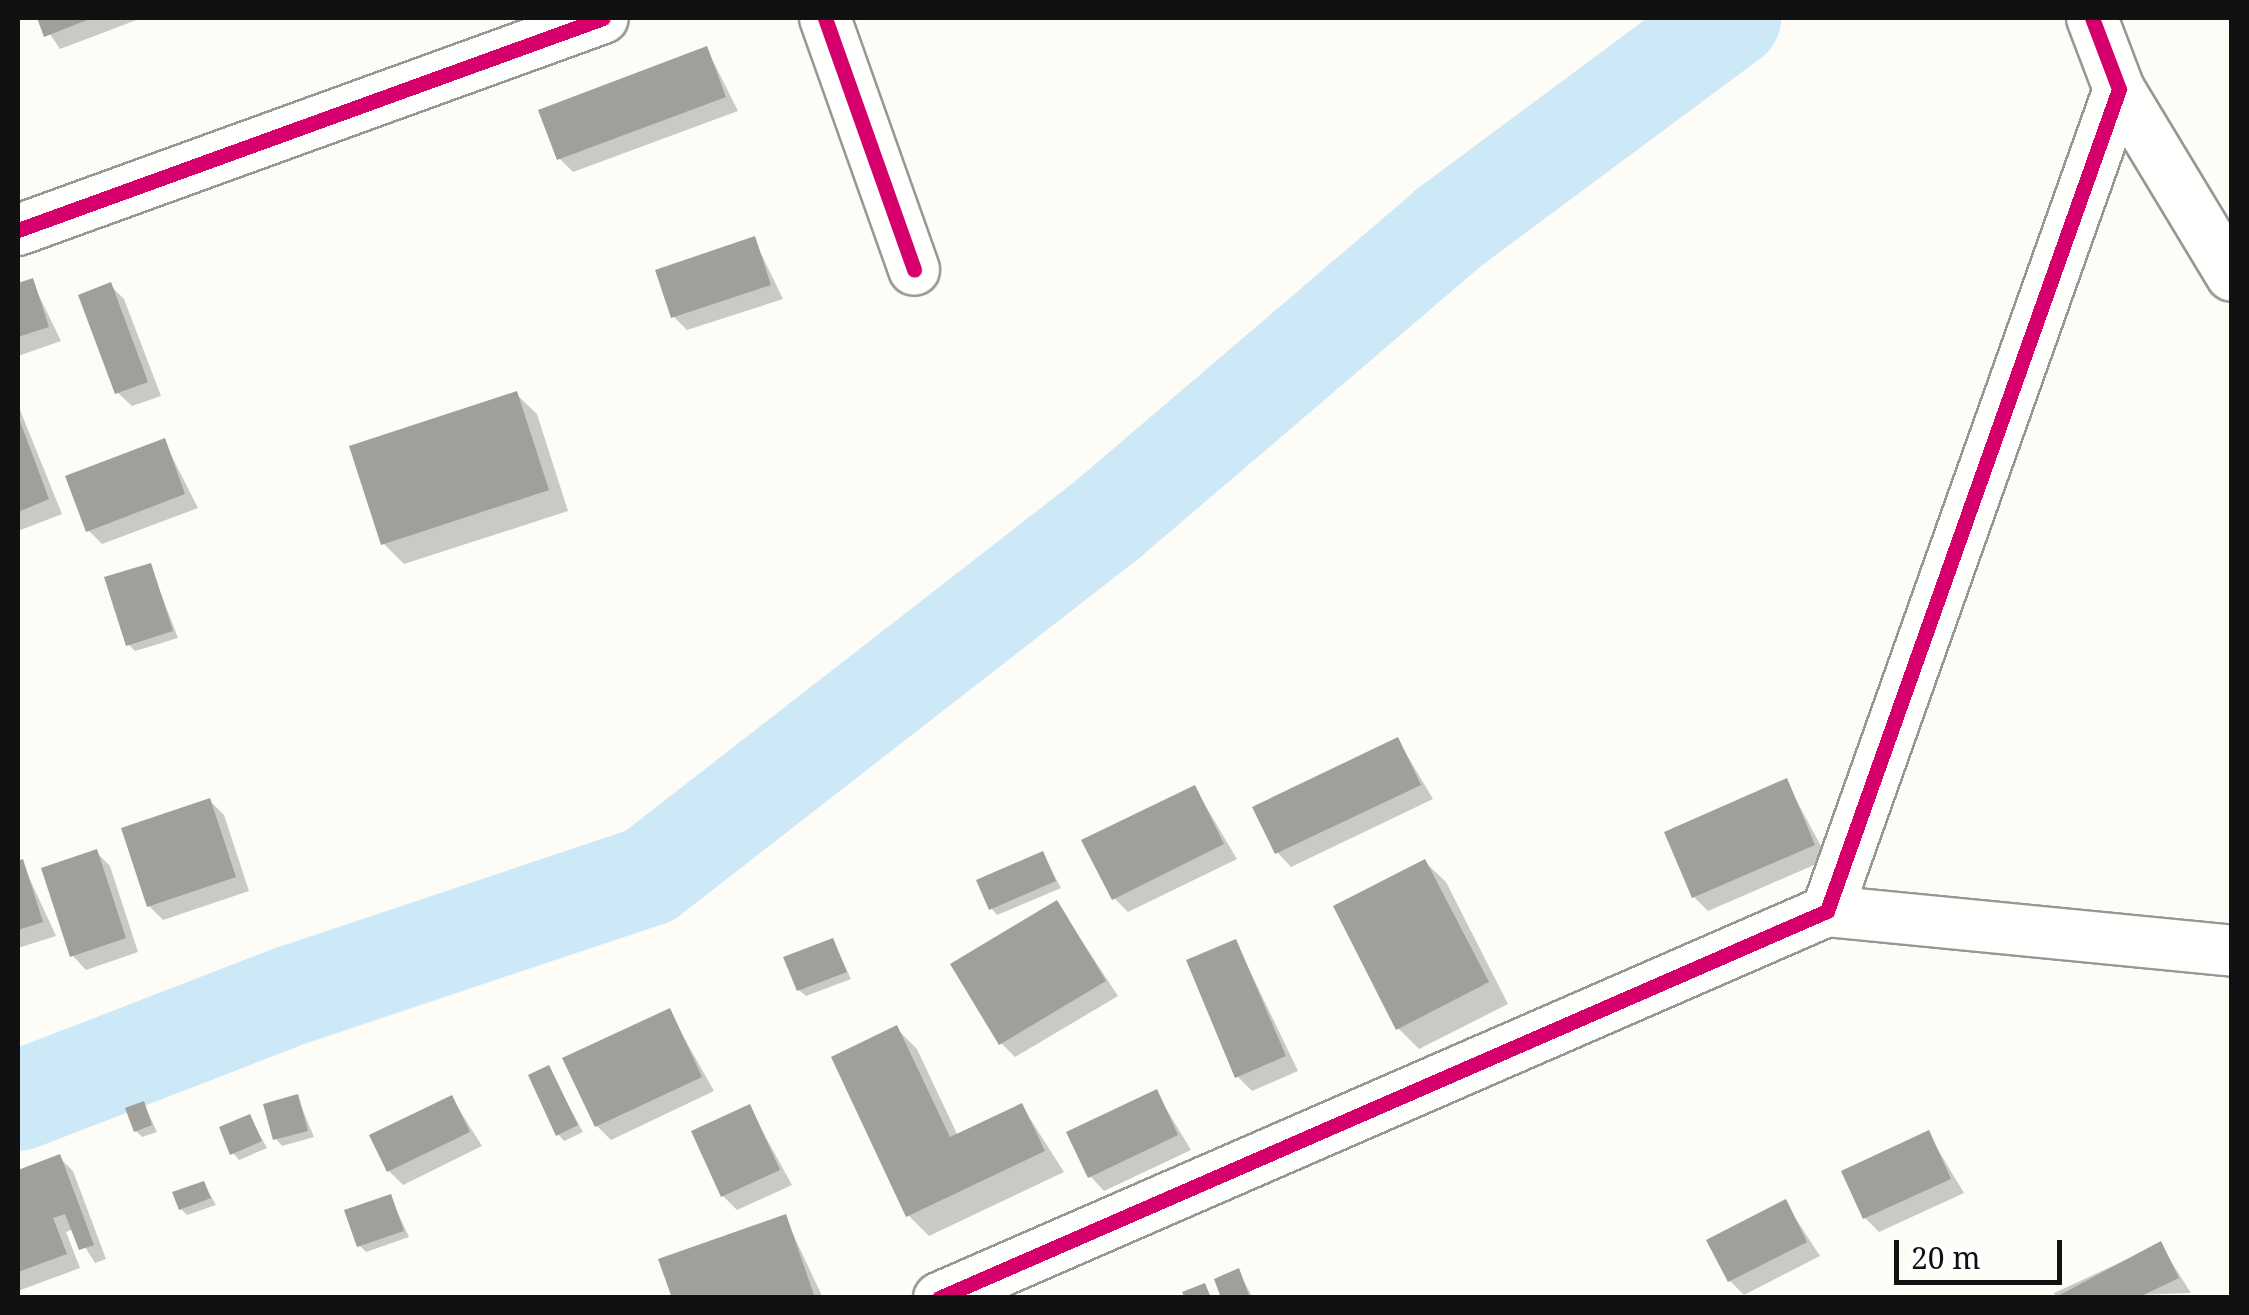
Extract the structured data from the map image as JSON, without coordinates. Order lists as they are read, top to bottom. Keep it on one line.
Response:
{"scale_bar":"20 m"}
